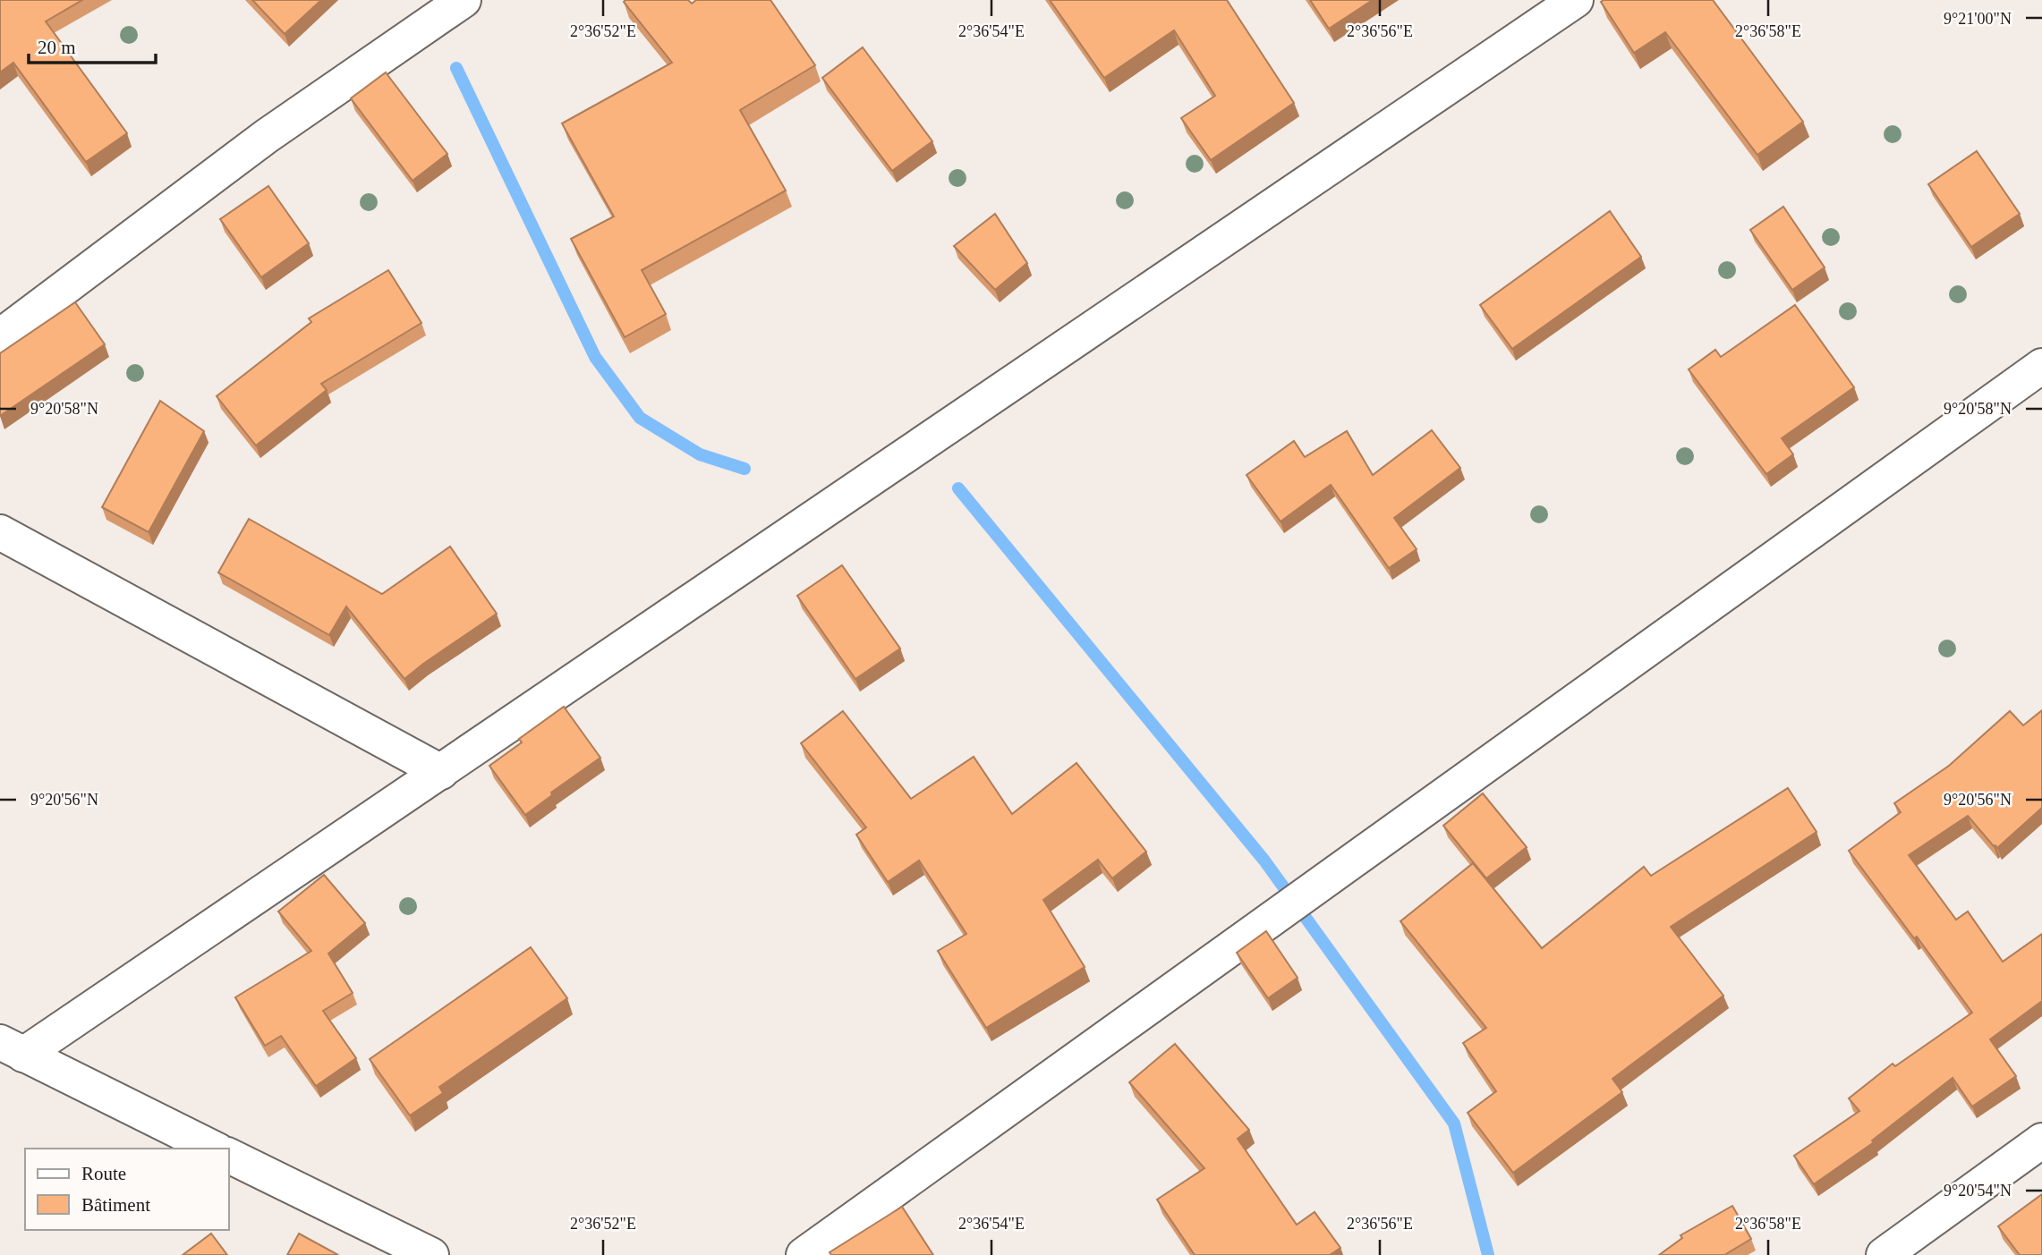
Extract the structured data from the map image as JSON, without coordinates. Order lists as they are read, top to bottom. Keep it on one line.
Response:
{"legend":["Route","Bâtiment"],"scale_bar":"20 m","coordinates":["9°21'00\"N","2°36'52\"E","2°36'54\"E","2°36'56\"E","2°36'58\"E","9°20'58\"N","9°20'56\"N","9°20'54\"N"]}
